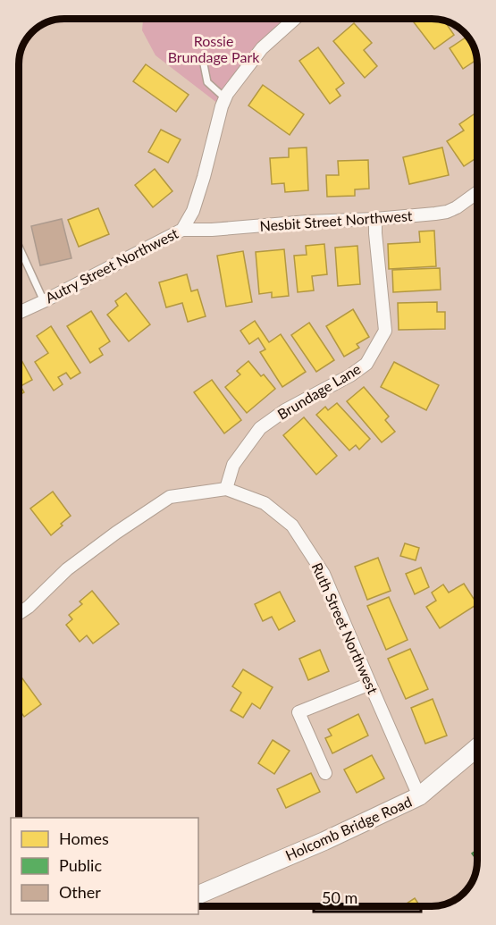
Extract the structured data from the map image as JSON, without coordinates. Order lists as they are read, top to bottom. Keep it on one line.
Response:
{"streets":{"street":["Nesbit Street Northwest","Autry Street Northwest","Brundage Lane","Ruth Street Northwest","Holcomb Bridge Road"]},"crossings":[["Nesbit Street Northwest","Autry Street Northwest"],["Nesbit Street Northwest","Brundage Lane"],["Brundage Lane","Ruth Street Northwest"],["Ruth Street Northwest","Holcomb Bridge Road"]],"parks":["Rossie Brundage Park"],"legend":["Homes","Public","Other"],"scale_bar":"50 m"}
